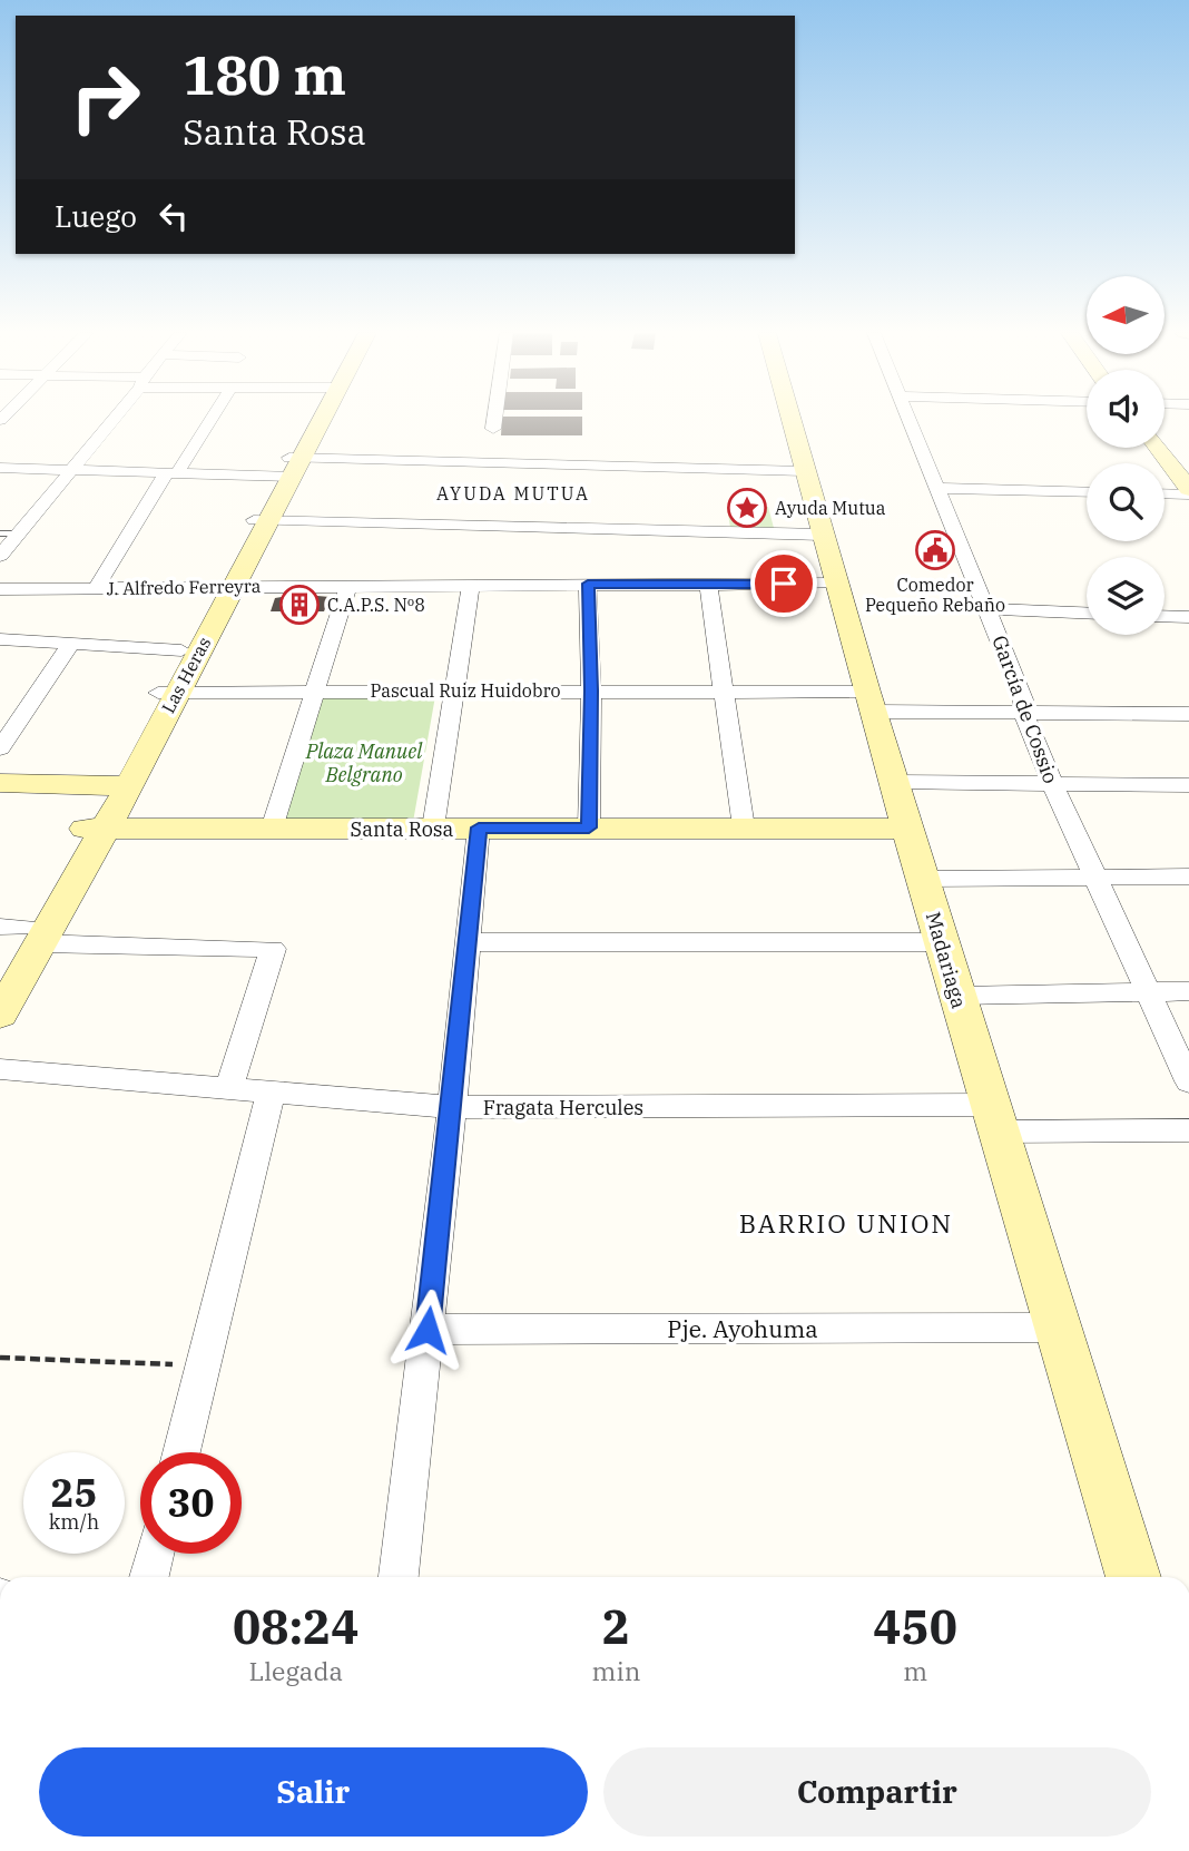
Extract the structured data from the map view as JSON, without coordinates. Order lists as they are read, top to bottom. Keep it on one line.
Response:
{"streets":{"street":["J. Alfredo Ferreyra","Las Heras","Pascual Ruiz Huidobro","García de Cossio","Santa Rosa","Madariaga","Fragata Hercules","Pje. Ayohuma"]},"crossings":[["J. Alfredo Ferreyra","Las Heras"],["J. Alfredo Ferreyra","Madariaga"],["Las Heras","Pascual Ruiz Huidobro"],["Las Heras","Santa Rosa"],["Pascual Ruiz Huidobro","García de Cossio"],["Pascual Ruiz Huidobro","Madariaga"],["Santa Rosa","Madariaga"],["Madariaga","Fragata Hercules"],["Madariaga","Pje. Ayohuma"]],"districts":["AYUDA MUTUA","BARRIO UNION"],"parks":["Plaza Manuel Belgrano"],"places":{"place":["Ayuda Mutua"],"public building":["Comedor Pequeño Rebaño"],"building":["C.A.P.S. Nº8"]},"north":"left","page":{"turn":["180 m","Santa Rosa"],"then":"Luego","speed":"25 km/h","limit":"30","eta":["08:24","Llegada","2","min","450","m"],"buttons":["Salir","Compartir"]}}
